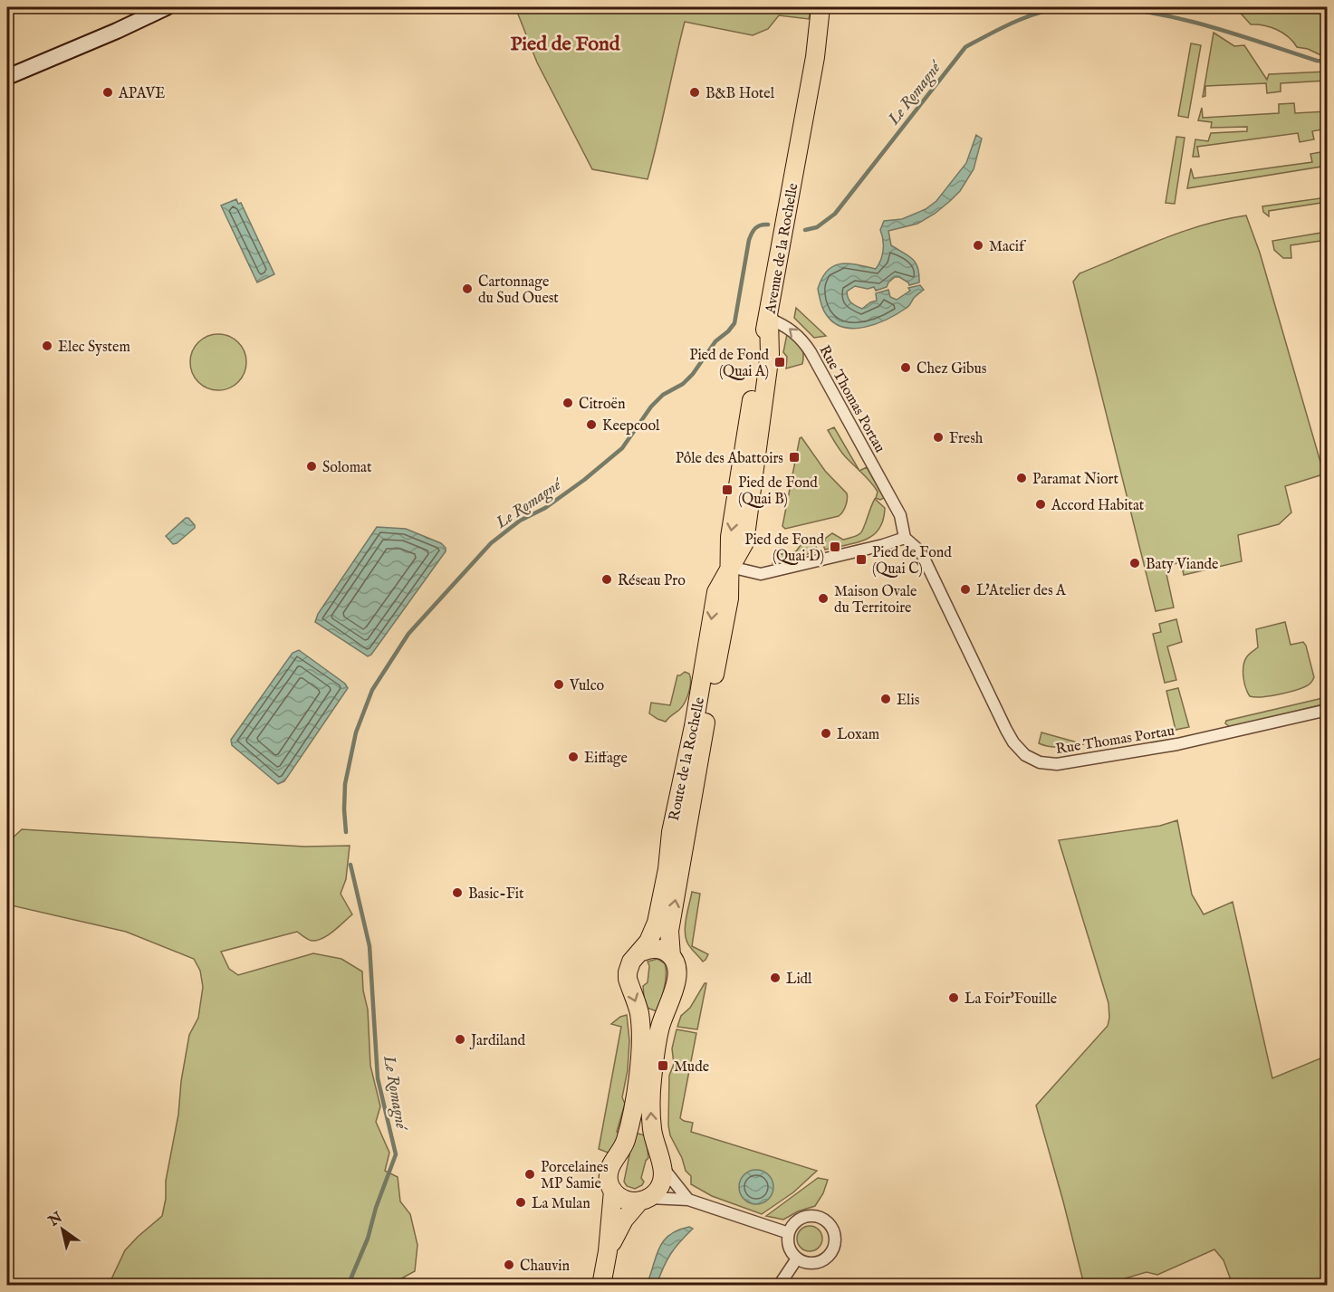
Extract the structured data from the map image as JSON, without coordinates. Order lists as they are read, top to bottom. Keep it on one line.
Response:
{"streets":{"main road":["Avenue de la Rochelle","Route de la Rochelle"],"street":["Rue Thomas Portau"]},"crossings":[["Avenue de la Rochelle","Rue Thomas Portau"],["Avenue de la Rochelle","Route de la Rochelle"],["Rue Thomas Portau","Route de la Rochelle"]],"districts":["Pied de Fond"],"water":["Le Romagné"],"places":{"other":["APAVE","B&B Hotel","Macif","Cartonnage du Sud Ouest","Elec System","Chez Gibus","Citroën","Keepcool","Fresh","Solomat","Paramat Niort","Accord Habitat","Baty Viande","Réseau Pro","L'Atelier des A","Maison Ovale du Territoire","Vulco","Elis","Loxam","Eiffage","Basic-Fit","Lidl","La Foir'Fouille","Jardiland","Porcelaines MP Samie","La Mulan","Chauvin"],"transit":["Pied de Fond (Quai A)","Pôle des Abattoirs","Pied de Fond (Quai B)","Pied de Fond (Quai D)","Pied de Fond (Quai C)","Mude"]},"north":"top left"}
